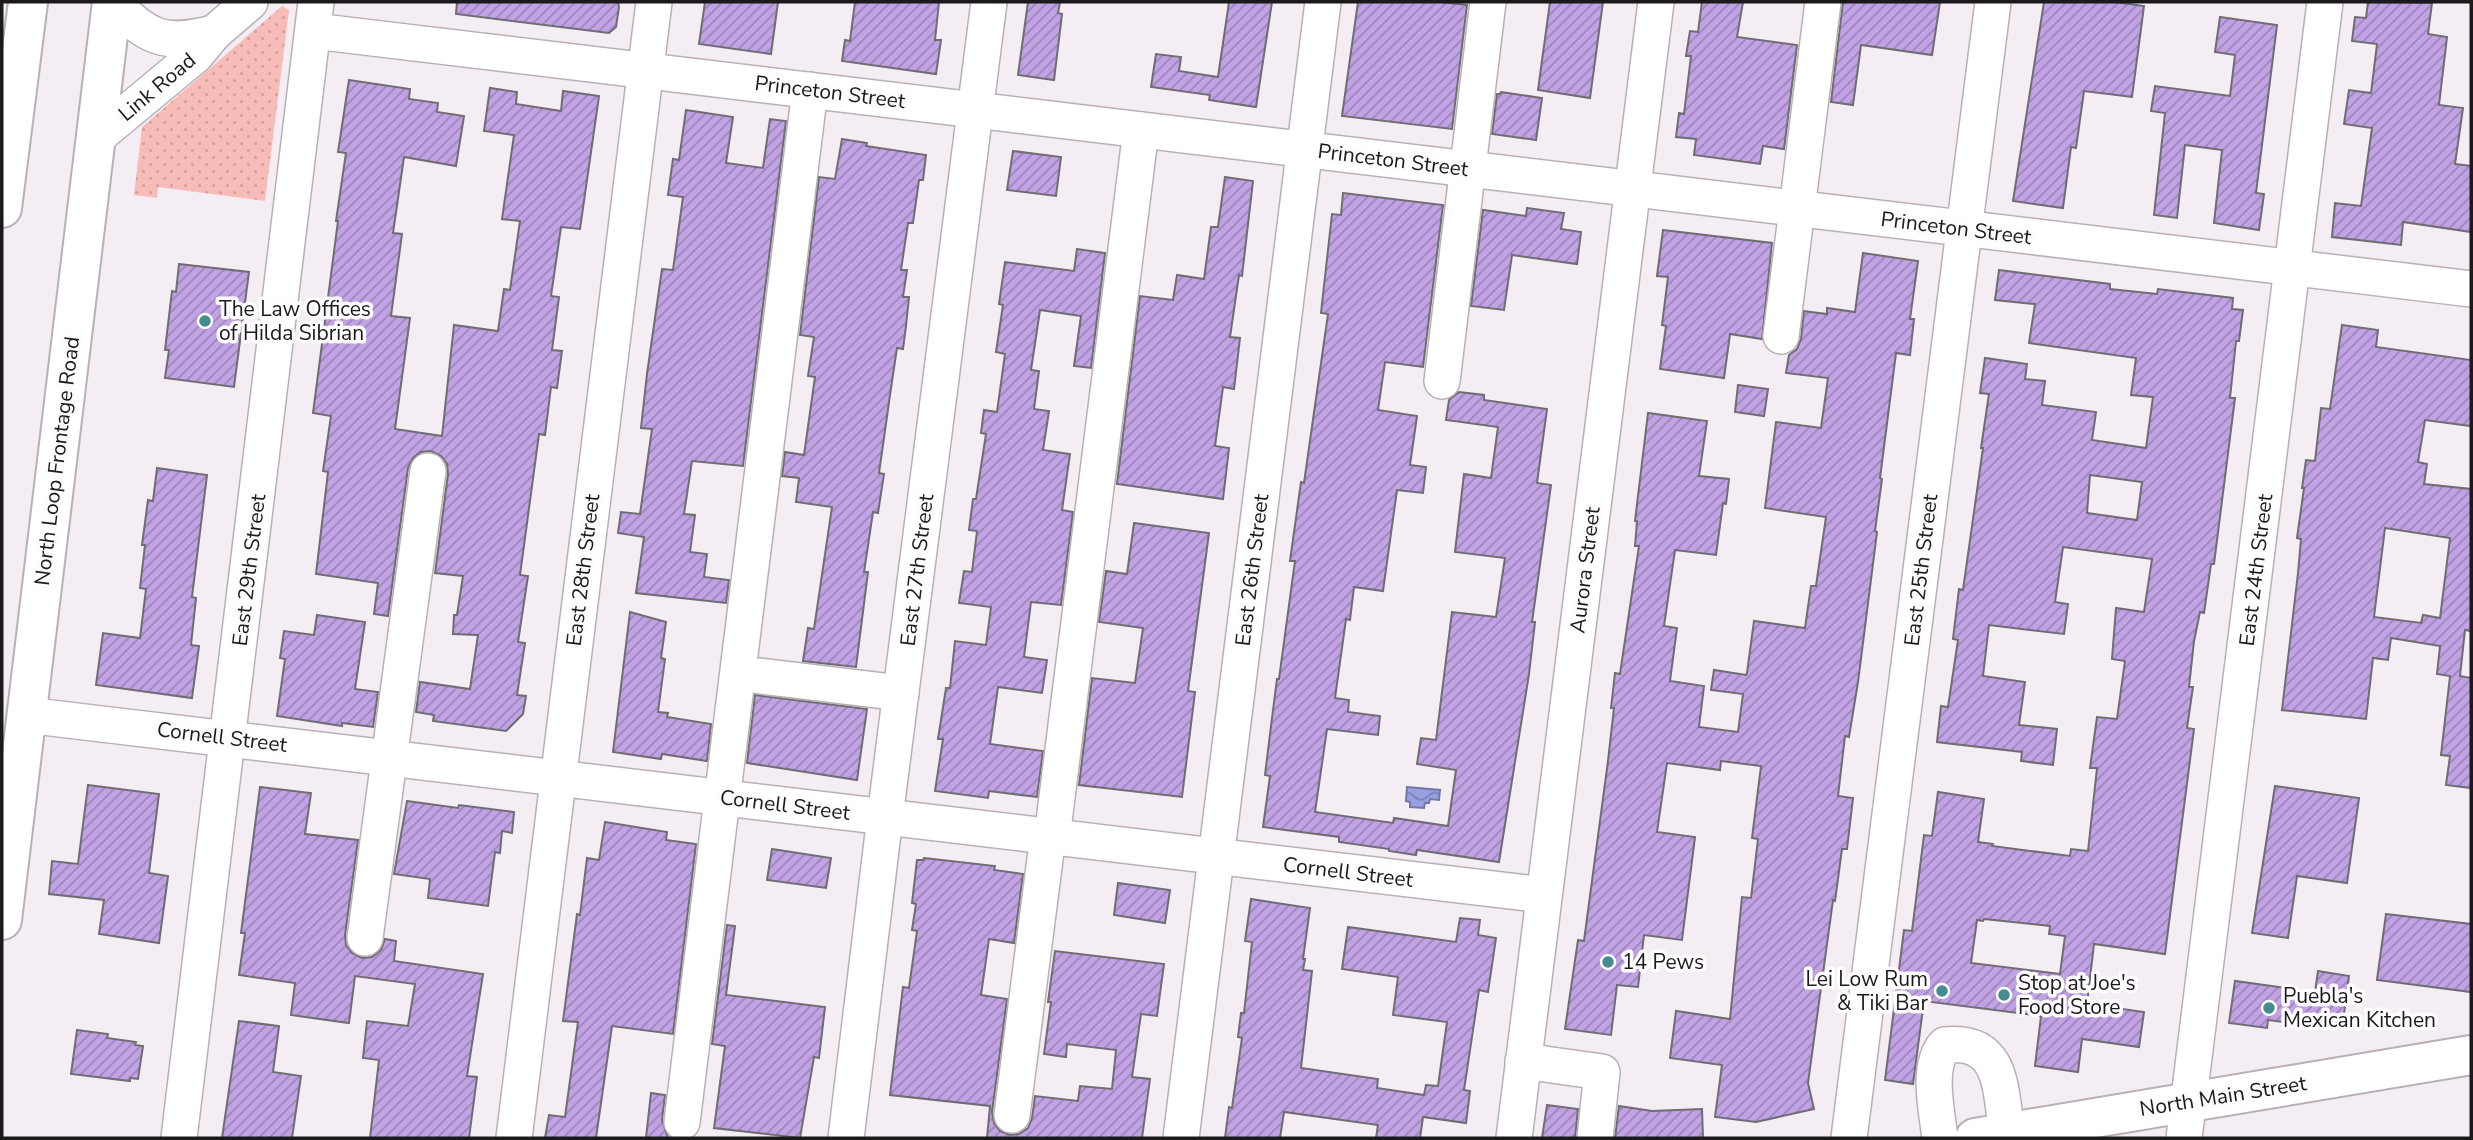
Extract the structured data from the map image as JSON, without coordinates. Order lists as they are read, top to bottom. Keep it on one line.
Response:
{"streets":{"main road":["North Loop Frontage Road","North Main Street"],"street":["Link Road","Princeton Street","East 29th Street","East 28th Street","East 27th Street","East 26th Street","Aurora Street","East 25th Street","East 24th Street","Cornell Street"]},"crossings":[["Link Road","North Loop Frontage Road"],["Princeton Street","East 29th Street"],["Princeton Street","East 28th Street"],["Princeton Street","East 27th Street"],["Princeton Street","East 26th Street"],["Princeton Street","Aurora Street"],["Princeton Street","East 25th Street"],["Princeton Street","East 24th Street"],["North Loop Frontage Road","Cornell Street"],["East 29th Street","Cornell Street"],["East 28th Street","Cornell Street"],["East 27th Street","Cornell Street"],["East 26th Street","Cornell Street"],["Aurora Street","Cornell Street"],["East 24th Street","North Main Street"]],"places":["The Law Offices of Hilda Sibrian","14 Pews","Lei Low Rum & Tiki Bar","Stop at Joe's Food Store","Puebla's Mexican Kitchen"]}
